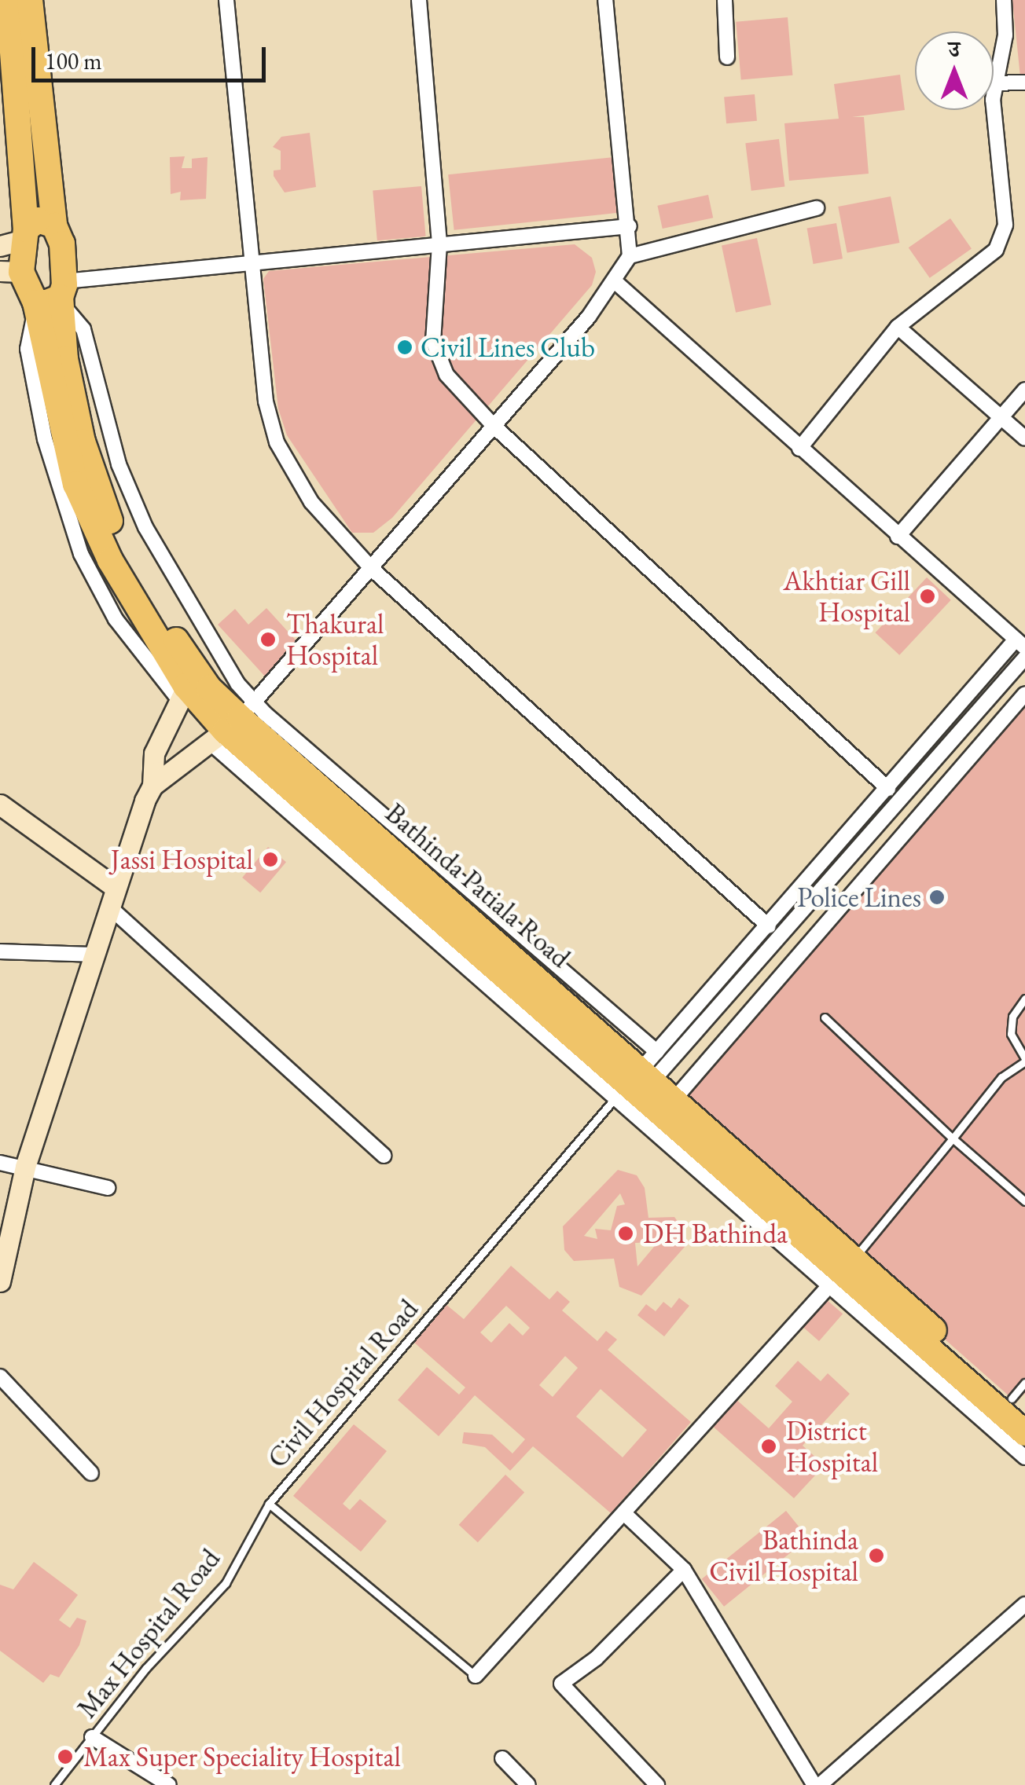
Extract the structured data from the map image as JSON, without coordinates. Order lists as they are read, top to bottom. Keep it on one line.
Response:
{"streets":{"lane":["Civil Hospital Road","Max Hospital Road"]},"crossings":[["Civil Hospital Road","Max Hospital Road"]],"places":["Civil Lines Club","Akhtiar Gill Hospital","Thakural Hospital","Jassi Hospital","Police Lines","DH Bathinda","District Hospital","Bathinda Civil Hospital","Max Super Speciality Hospital"],"scale_bar":"100 m","north":"top"}
